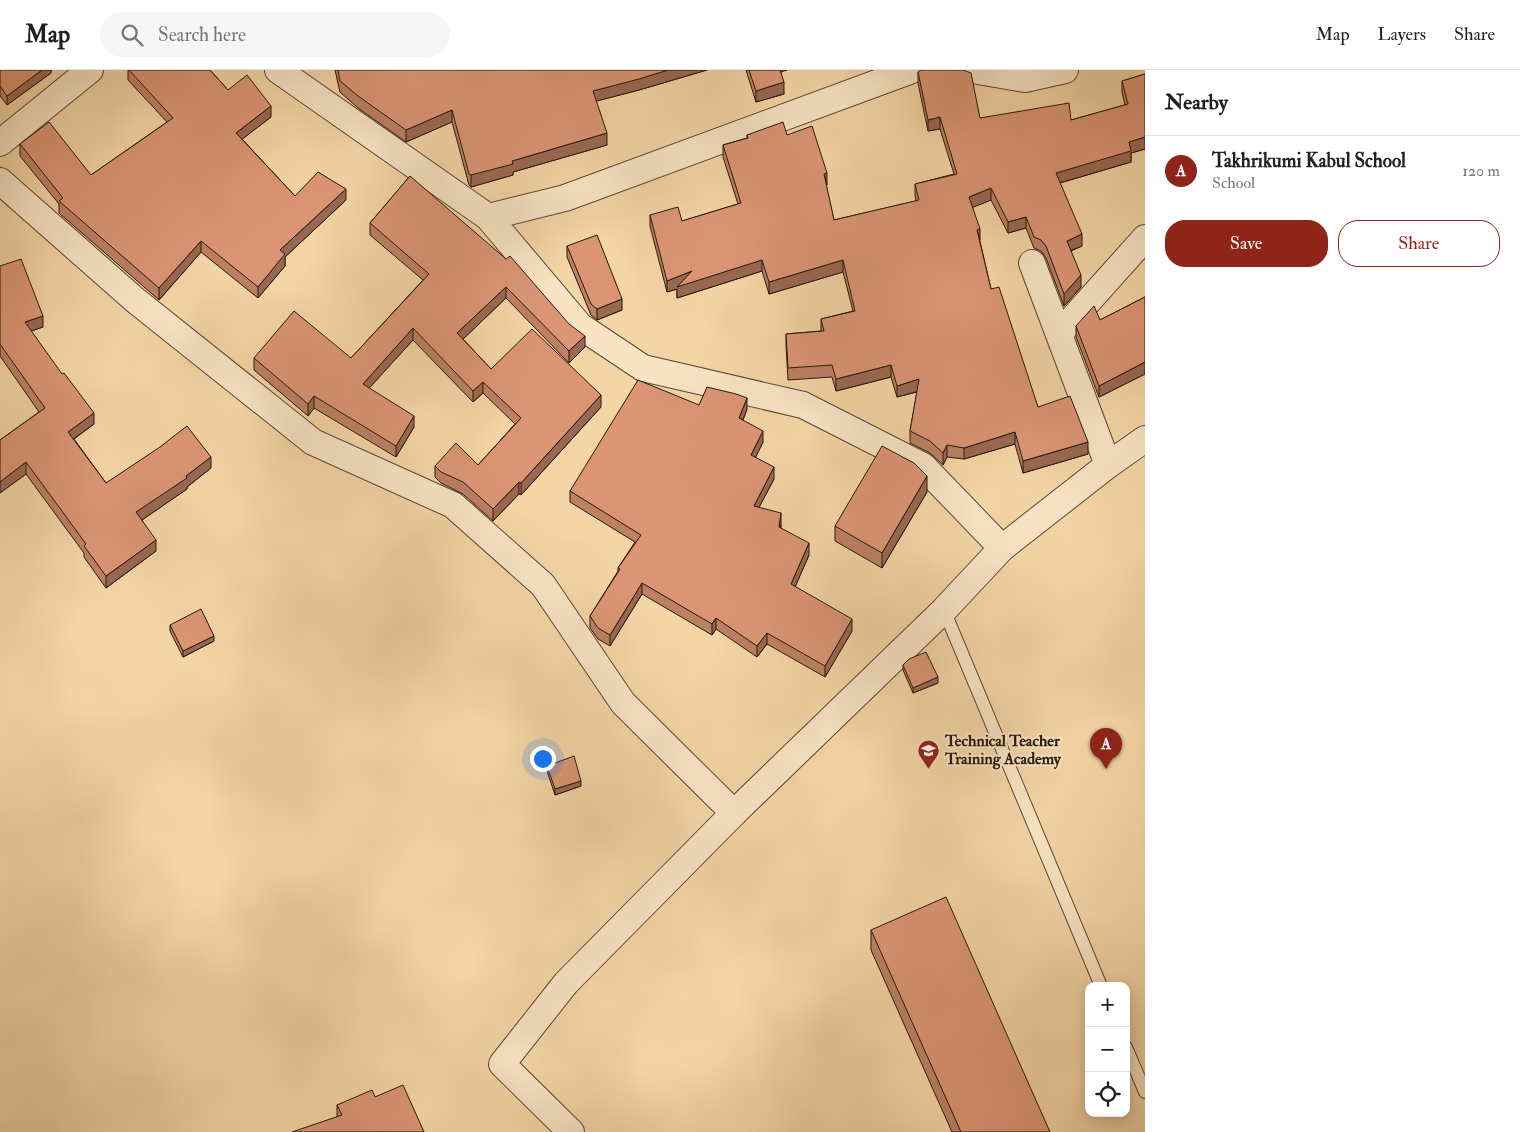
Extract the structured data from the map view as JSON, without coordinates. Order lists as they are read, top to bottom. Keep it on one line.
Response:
{"places":{"school or university":["Technical Teacher Training Academy"]},"page":{"header":"Map","search":"Search here","nav":["Map","Layers","Share"],"heading":"Nearby","list":[{"mark":"A","name":"Takhrikumi Kabul School","note":"School","value":"120 m"}],"buttons":["Save","Share"],"pins":"A","map_buttons":["+","−"]}}
